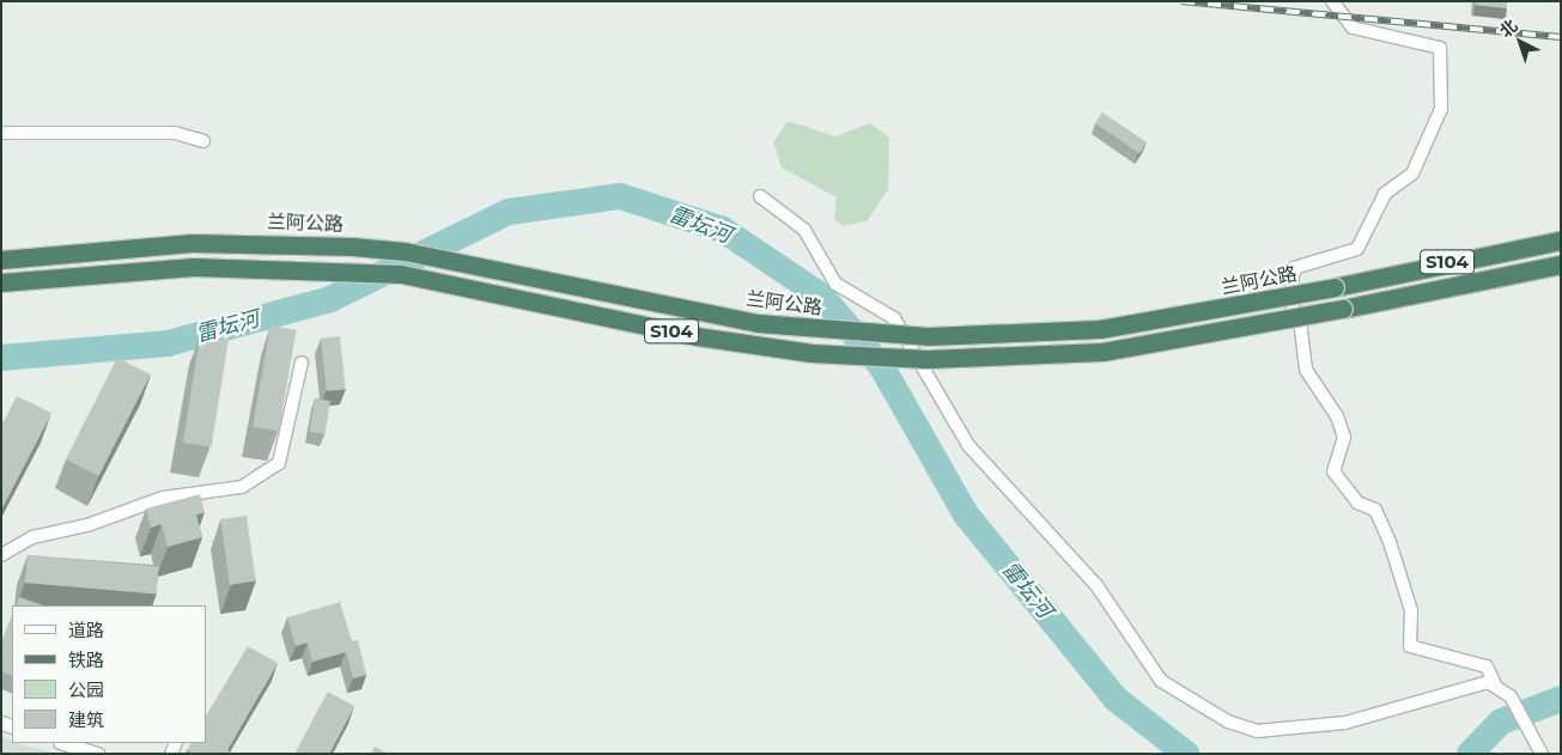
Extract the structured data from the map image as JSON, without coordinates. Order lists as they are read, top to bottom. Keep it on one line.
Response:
{"streets":{"highway":["兰阿公路","S104"]},"water":["雷坛河"],"legend":["道路","铁路","公园","建筑"],"north":"top left"}
